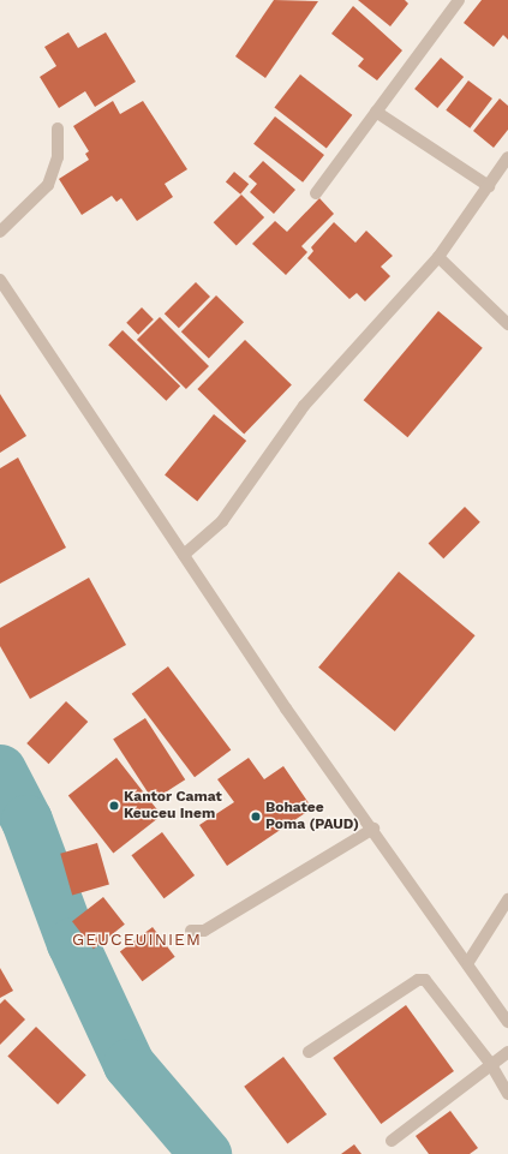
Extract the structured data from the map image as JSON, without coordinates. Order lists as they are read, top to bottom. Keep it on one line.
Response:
{"districts":["GEUCEUINIEM"],"places":["Kantor Camat Keuceu Inem","Bohatee Poma (PAUD)"]}
